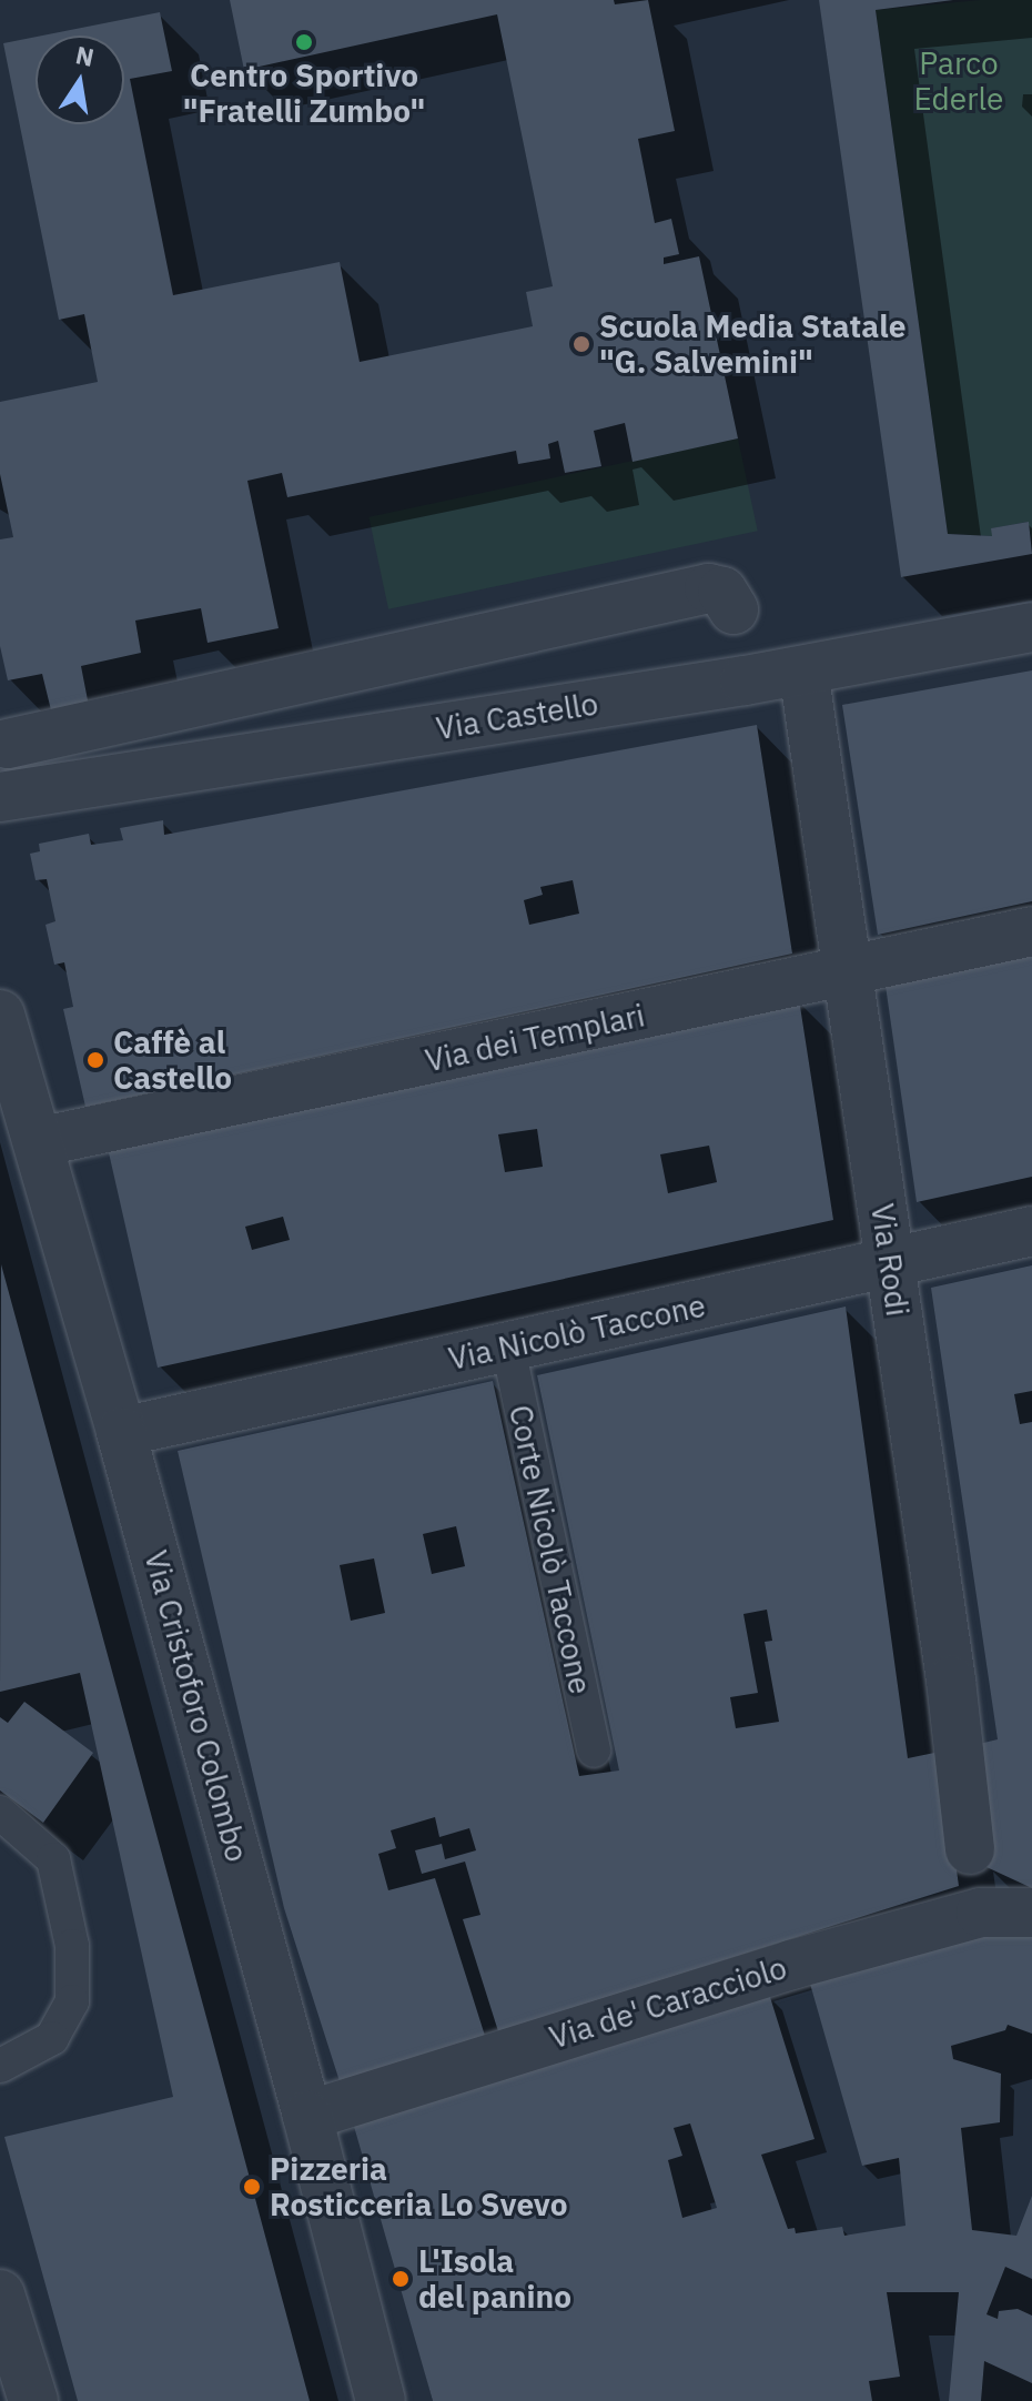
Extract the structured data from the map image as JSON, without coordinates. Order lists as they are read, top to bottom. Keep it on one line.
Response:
{"streets":{"street":["Via Castello","Via dei Templari","Via Rodi","Via Nicolò Taccone","Via Cristoforo Colombo","Via de' Caracciolo"],"lane":["Corte Nicolò Taccone"]},"crossings":[["Via Castello","Via Rodi"],["Via dei Templari","Via Rodi"],["Via dei Templari","Via Cristoforo Colombo"],["Via Rodi","Via Nicolò Taccone"],["Via Nicolò Taccone","Corte Nicolò Taccone"],["Via Nicolò Taccone","Via Cristoforo Colombo"],["Via Cristoforo Colombo","Via de' Caracciolo"]],"parks":["Parco Ederle"],"places":["Centro Sportivo \"Fratelli Zumbo\"","Scuola Media Statale \"G. Salvemini\"","Caffè al Castello","Pizzeria Rosticceria Lo Svevo","L'Isola del panino"],"north":"top"}
